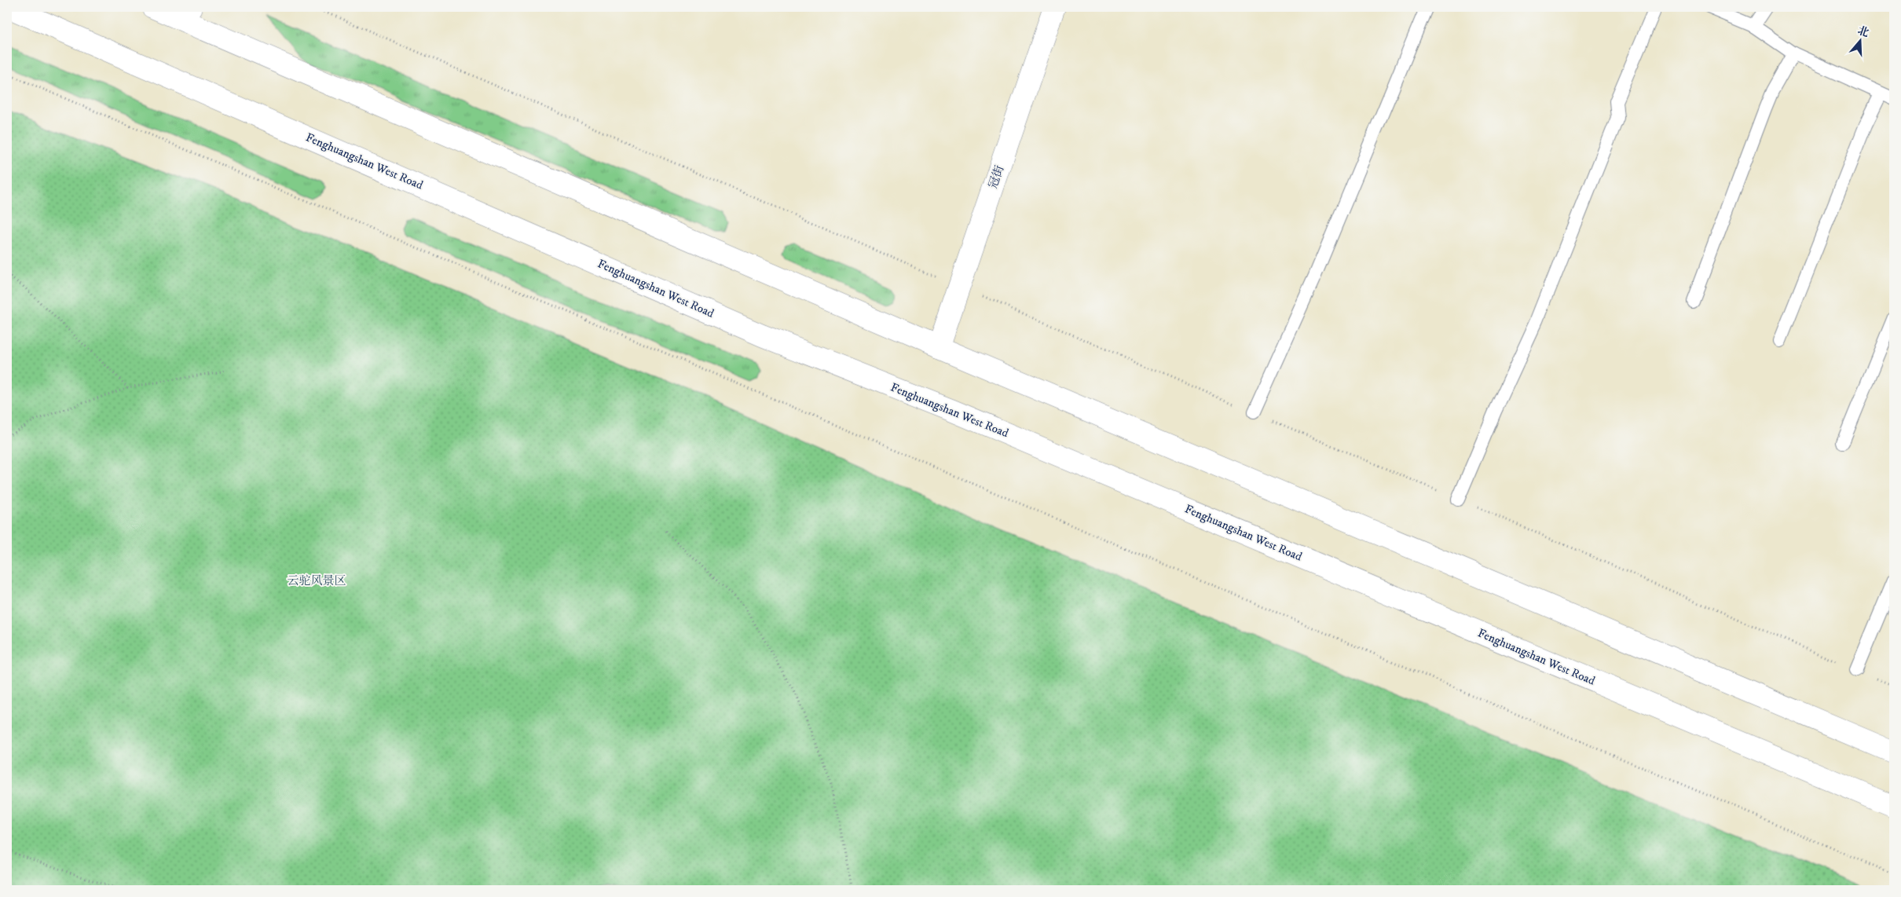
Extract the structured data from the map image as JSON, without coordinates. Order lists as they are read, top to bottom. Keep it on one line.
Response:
{"streets":{"main road":["Fenghuangshan West Road","冠街"]},"parks":["云驼风景区"],"north":"top"}
